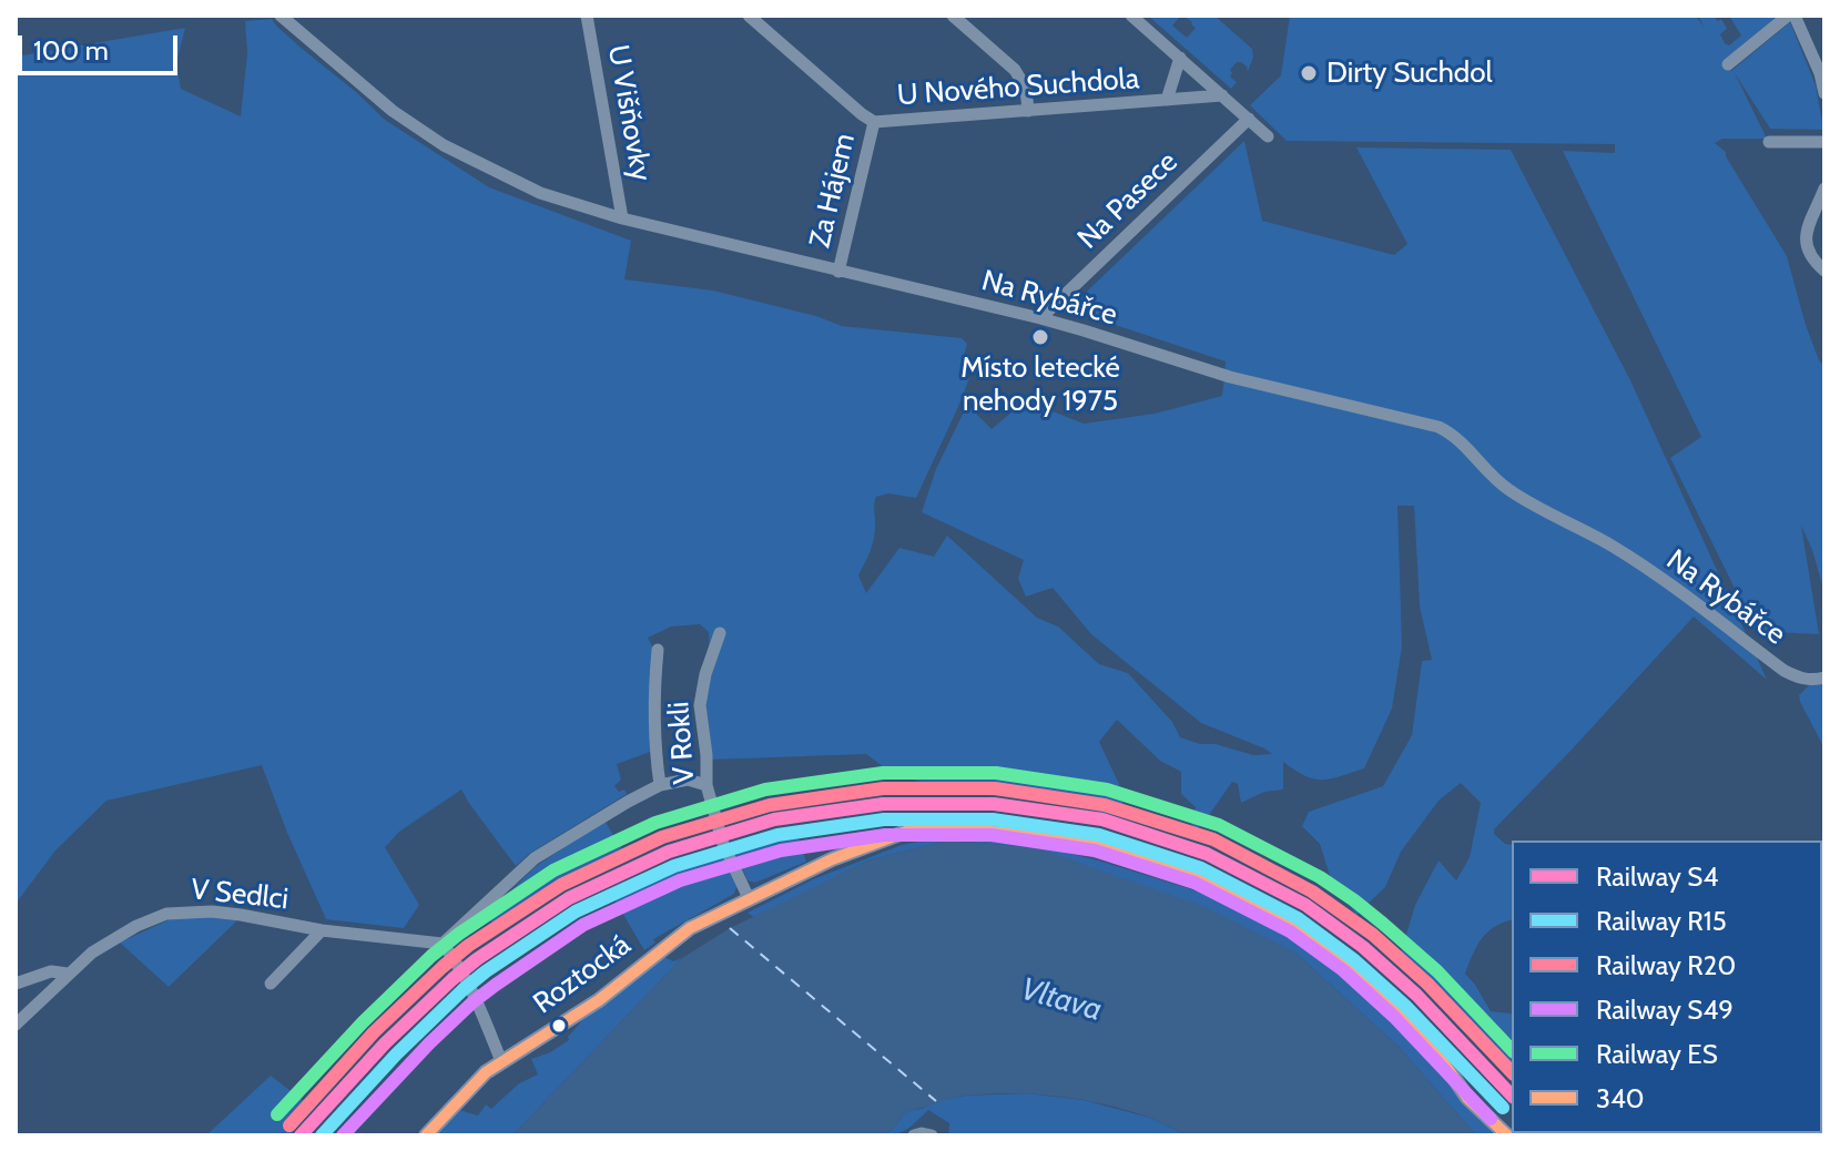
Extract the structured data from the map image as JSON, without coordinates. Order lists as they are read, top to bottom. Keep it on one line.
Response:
{"streets":{"main road":["Roztocká"],"street":["U Nového Suchdola","U Višňovky","Za Hájem","Na Pasece","Na Rybářce","V Rokli","V Sedlci"]},"crossings":[["U Nového Suchdola","Za Hájem"],["U Višňovky","Na Rybářce"],["Za Hájem","Na Rybářce"],["Na Pasece","Na Rybářce"],["V Rokli","Roztocká"]],"water":["Vltava"],"places":["Dirty Suchdol","Místo letecké nehody 1975"],"lines":["rail line ES","rail line R20","rail line S4","rail line R15","transit line 340","rail line S49"],"legend":["Railway S4","Railway R15","Railway R20","Railway S49","Railway ES","340"],"scale_bar":"100 m"}
